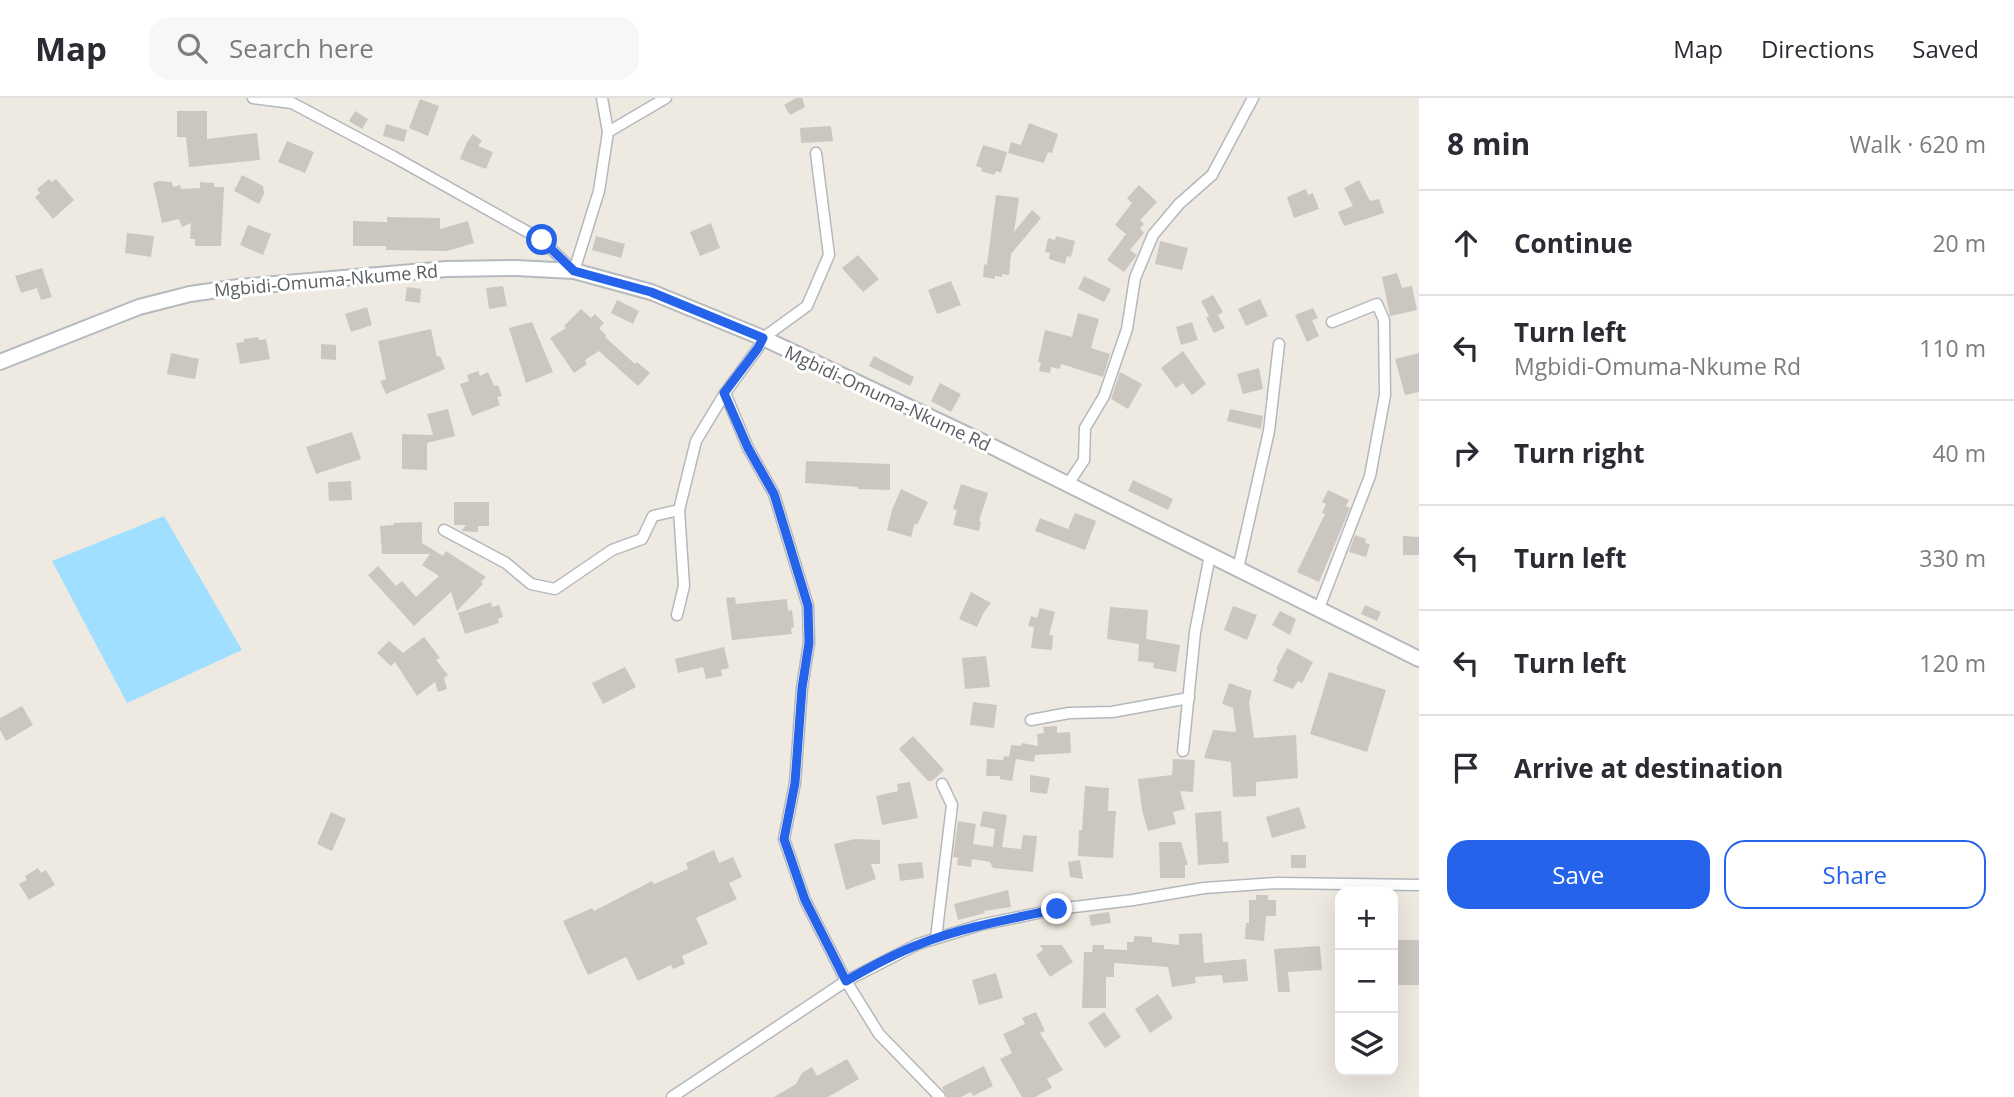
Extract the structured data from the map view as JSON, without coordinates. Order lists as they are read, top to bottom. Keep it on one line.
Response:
{"streets":{"street":["Mgbidi-Omuma-Nkume Rd"]},"page":{"header":"Map","search":"Search here","nav":["Map","Directions","Saved"],"heading":["8 min","Walk · 620 m"],"list":[["Continue","20 m"],["Turn left","Mgbidi-Omuma-Nkume Rd","110 m"],["Turn right","40 m"],["Turn left","330 m"],["Turn left","120 m"],"Arrive at destination"],"buttons":["Save","Share"],"map_buttons":["+","−"]}}
